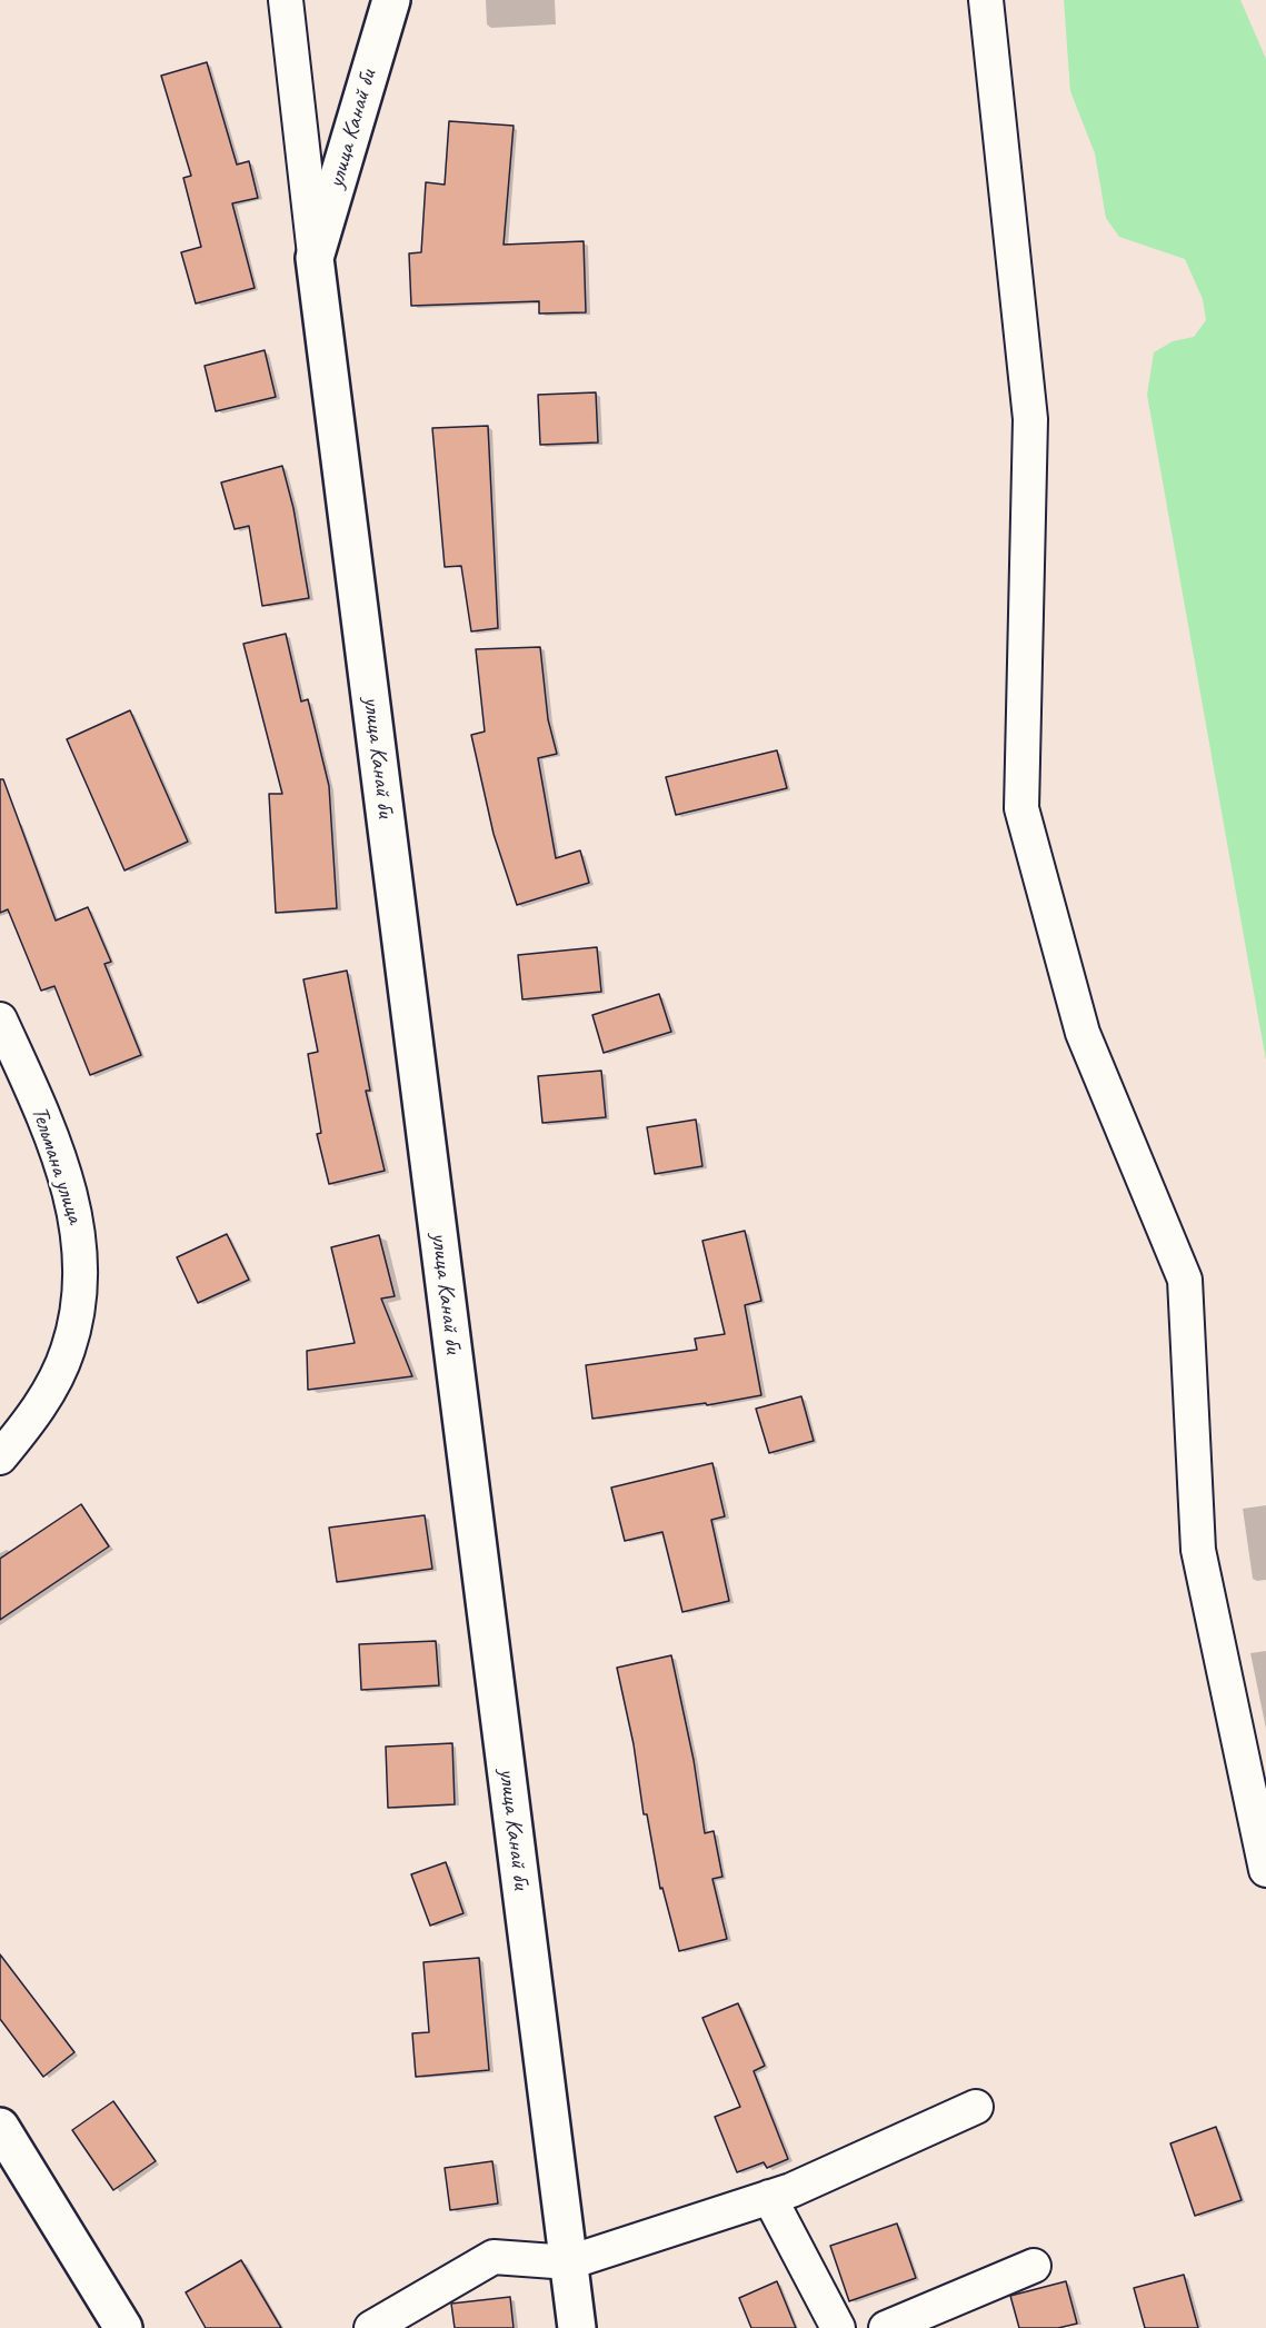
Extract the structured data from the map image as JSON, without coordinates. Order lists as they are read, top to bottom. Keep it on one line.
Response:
{"streets":{"main road":["улица Канай би"],"street":["Тельмана улица"]}}
